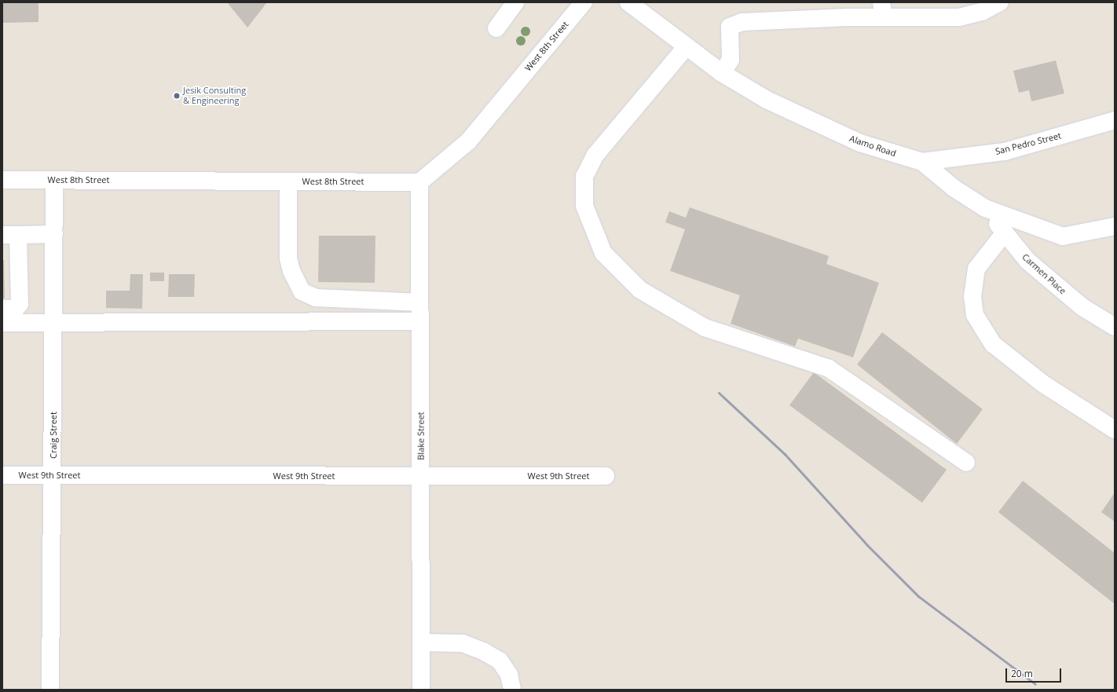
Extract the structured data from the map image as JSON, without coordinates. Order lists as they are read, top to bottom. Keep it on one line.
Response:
{"streets":{"street":["West 8th Street","San Pedro Street","Alamo Road","Carmen Place","Craig Street","Blake Street","West 9th Street"]},"crossings":[["West 8th Street","Craig Street"],["West 8th Street","Blake Street"],["San Pedro Street","Alamo Road"],["Alamo Road","Carmen Place"],["Craig Street","West 9th Street"],["Blake Street","West 9th Street"]],"places":["Jesik Consulting & Engineering"],"scale_bar":"20 m"}
